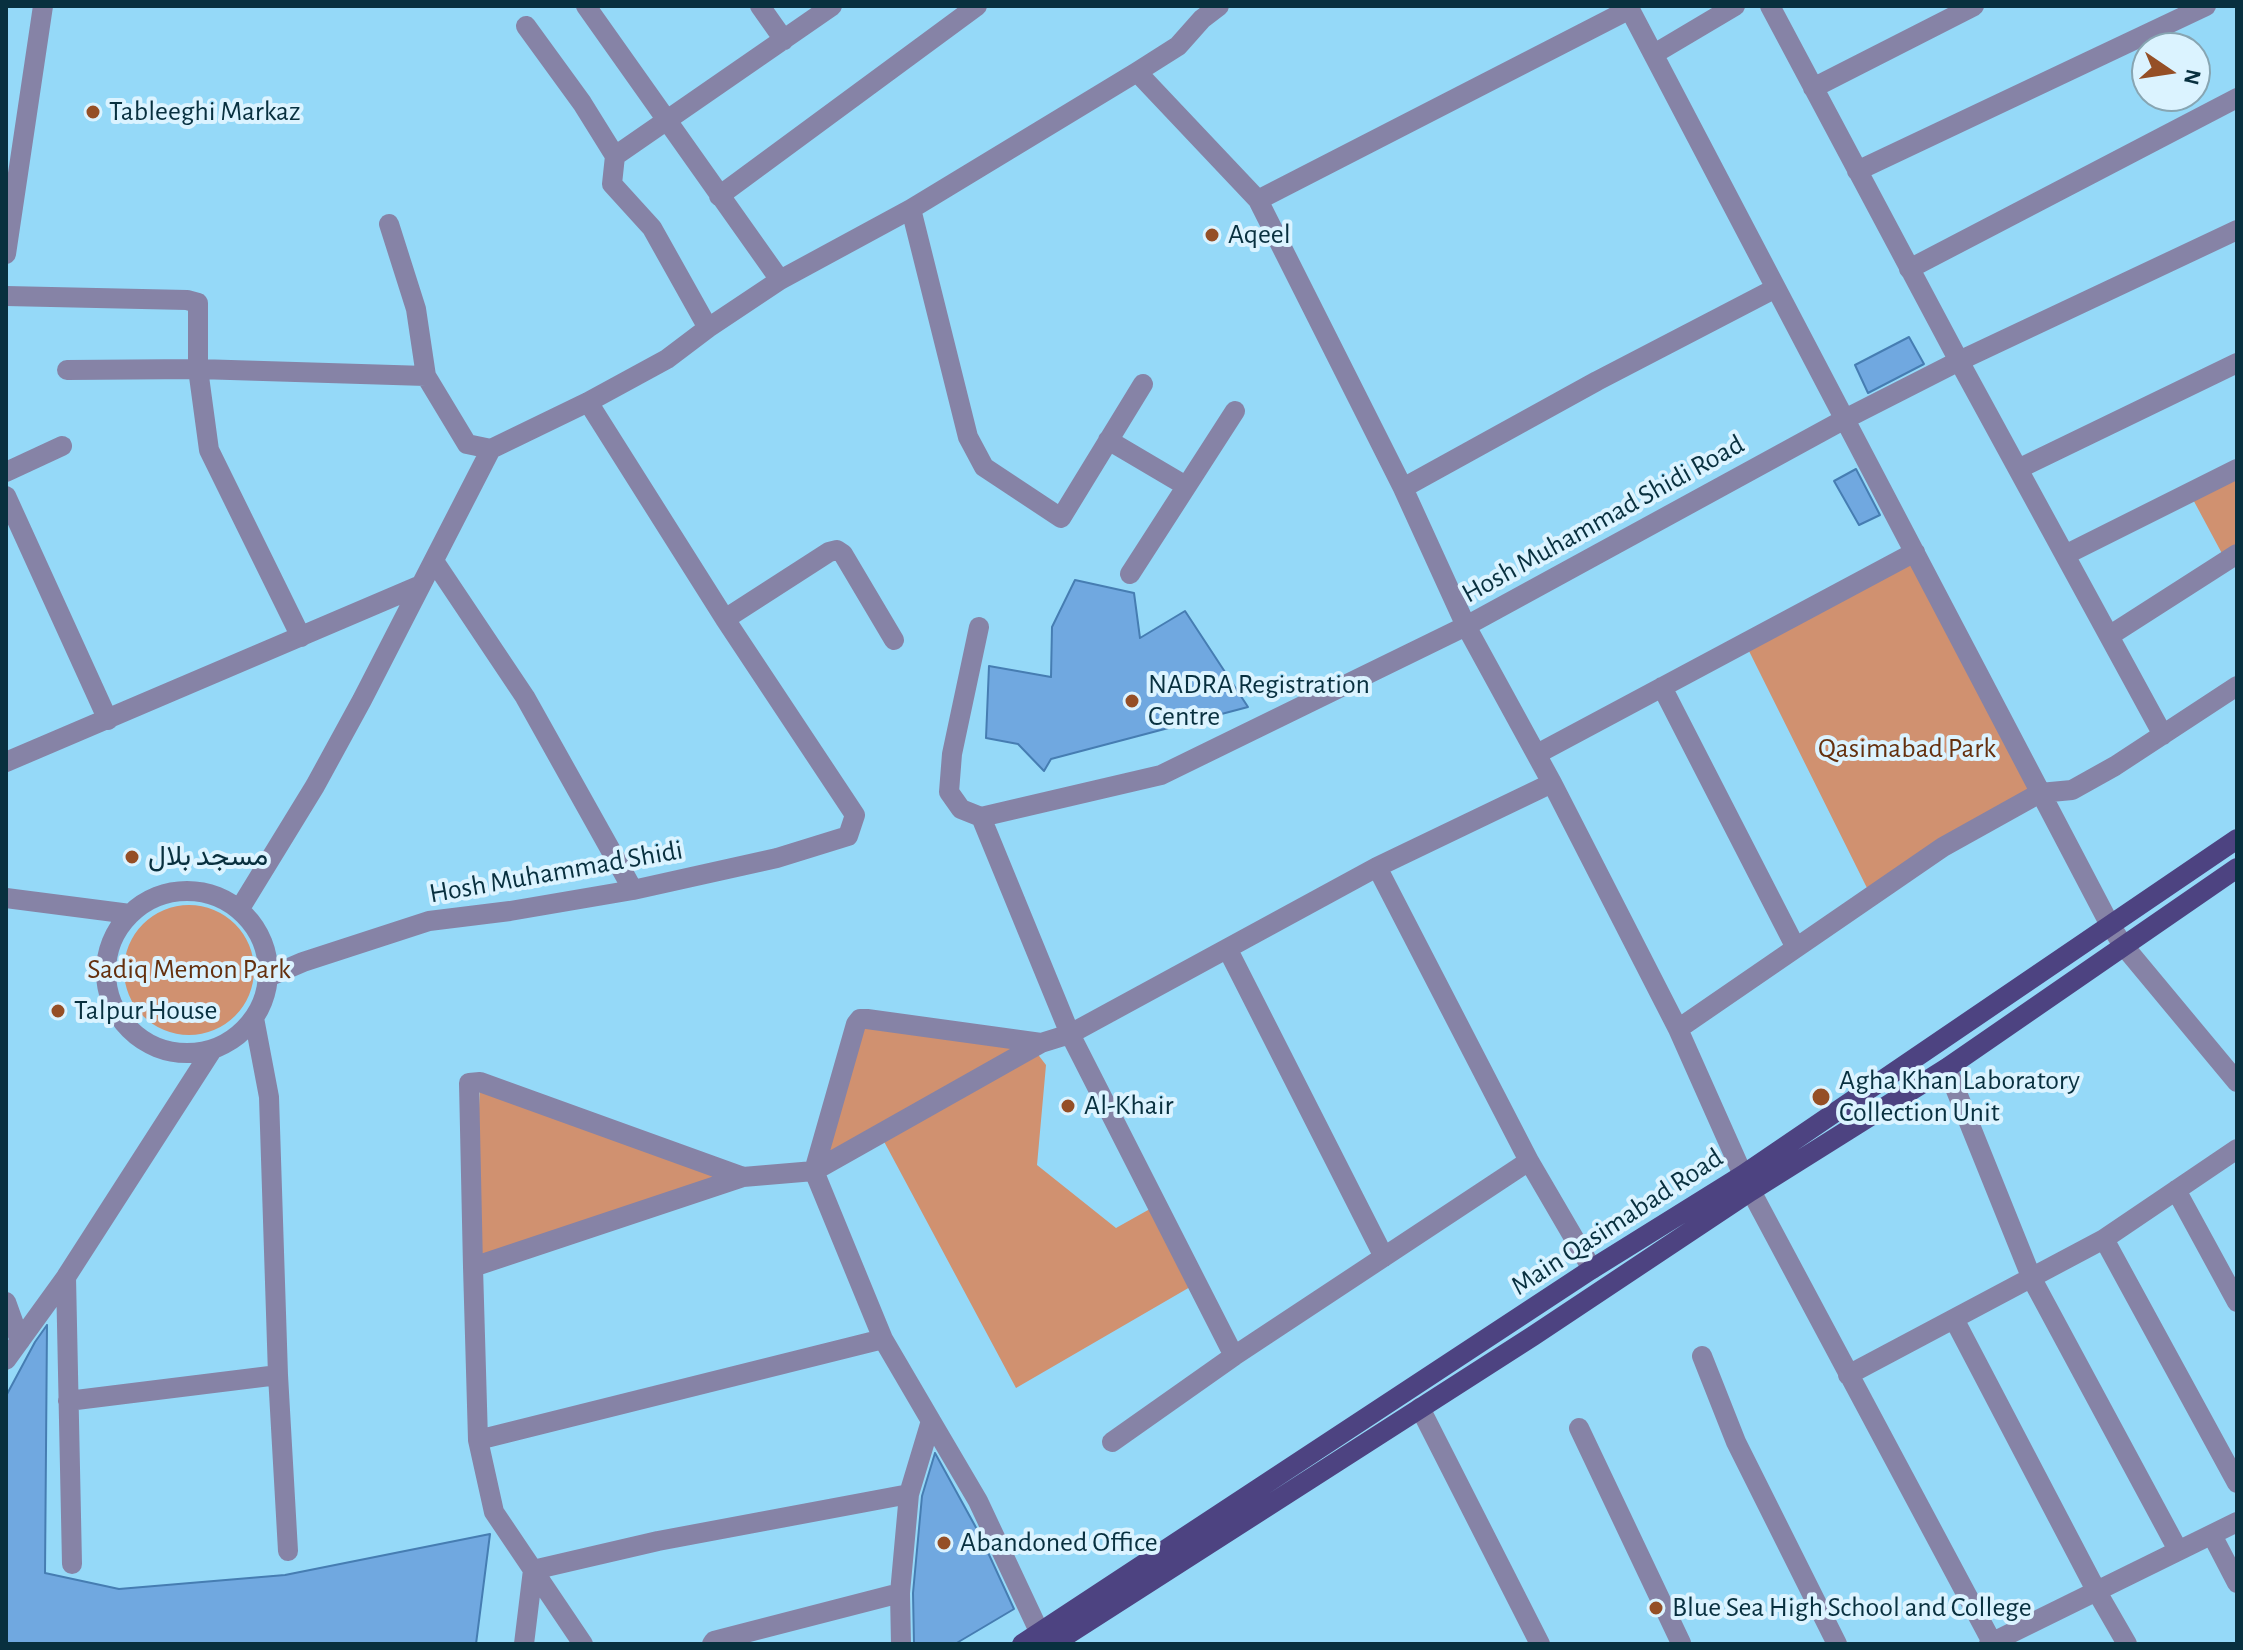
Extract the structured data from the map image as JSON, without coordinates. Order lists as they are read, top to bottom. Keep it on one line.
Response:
{"streets":{"main road":["Main Qasimabad Road"],"street":["Hosh Muhammad Shidi Road","Hosh Muhammad Shidi"]},"parks":["Qasimabad Park","Sadiq Memon Park"],"places":["Tableeghi Markaz","Aqeel","NADRA Registration Centre","مسجد بلال","Talpur House","Agha Khan Laboratory Collection Unit","Al-Khair","Abandoned Office","Blue Sea High School and College"],"north":"right"}
